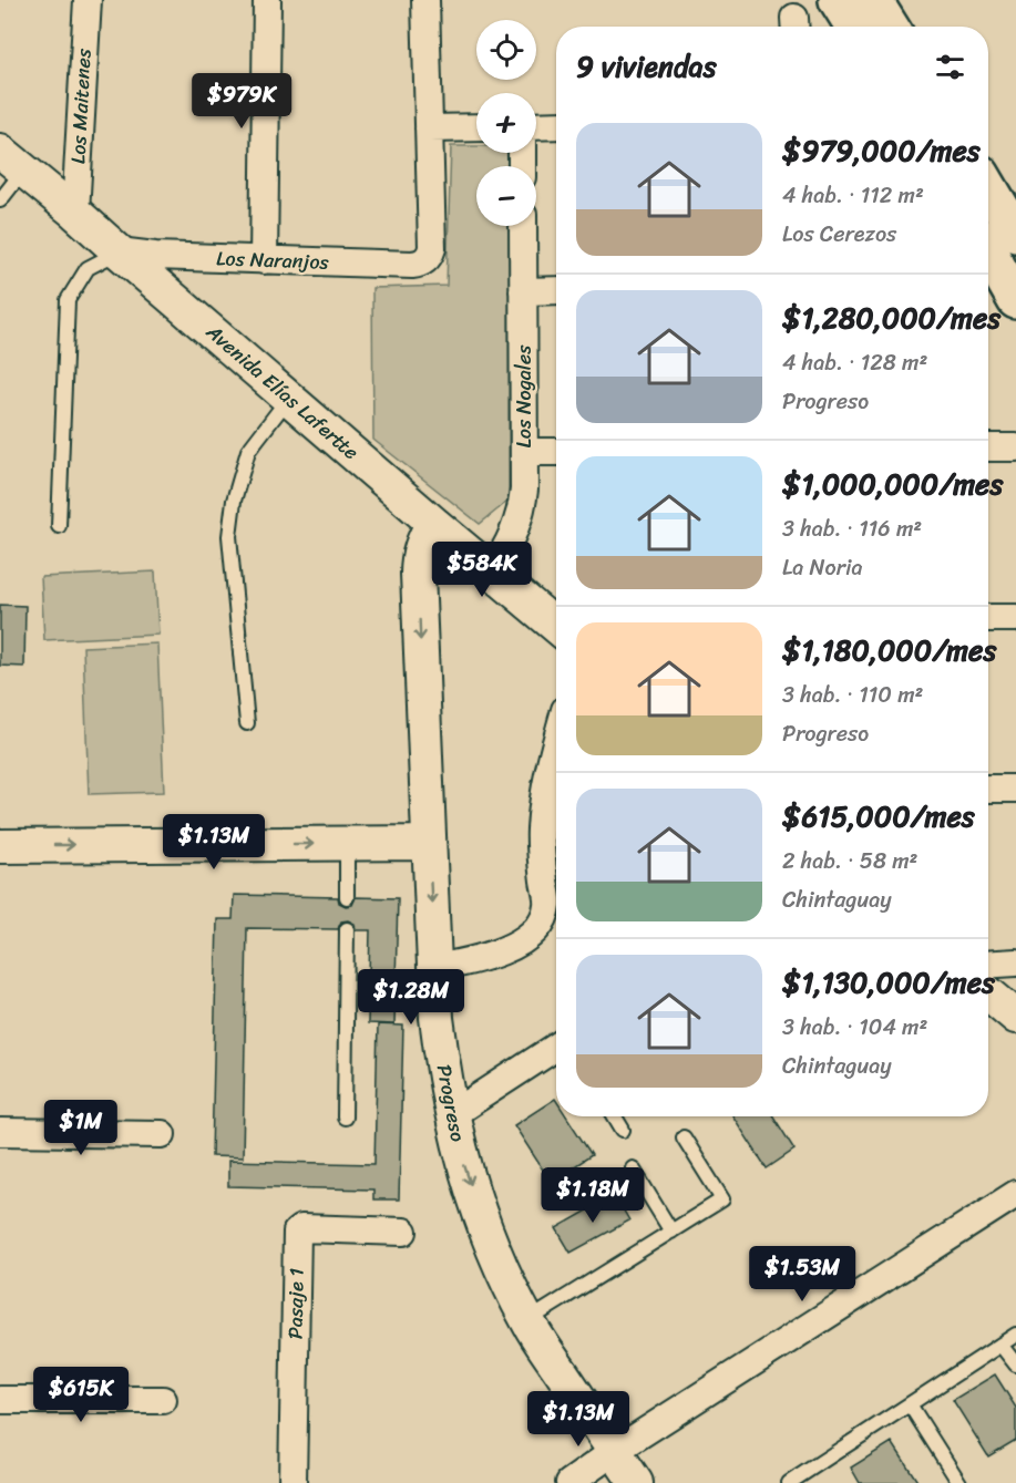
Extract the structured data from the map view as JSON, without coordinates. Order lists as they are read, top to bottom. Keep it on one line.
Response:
{"streets":{"street":["Los Maitenes","Los Naranjos","Avenida Elías Lafertte","Los Nogales","Progreso","Pasaje 1"]},"crossings":[["Los Maitenes","Avenida Elías Lafertte"],["Los Naranjos","Avenida Elías Lafertte"],["Avenida Elías Lafertte","Los Nogales"],["Avenida Elías Lafertte","Progreso"]],"one_way":["Progreso"],"page":{"map_buttons":["+","−"],"heading":"9 viviendas","price":["$979K","$584K","$1.13M","$1.28M","$1M","$1.18M","$1.53M","$615K","$1.13M"],"list":[{"name":"$979,000/mes","note":"4 hab. · 112 m² · Los Cerezos"},{"name":"$1,280,000/mes","note":"4 hab. · 128 m² · Progreso"},{"name":"$1,000,000/mes","note":"3 hab. · 116 m² · La Noria"},{"name":"$1,180,000/mes","note":"3 hab. · 110 m² · Progreso"},{"name":"$615,000/mes","note":"2 hab. · 58 m² · Chintaguay"},{"name":"$1,130,000/mes","note":"3 hab. · 104 m² · Chintaguay"}]}}
